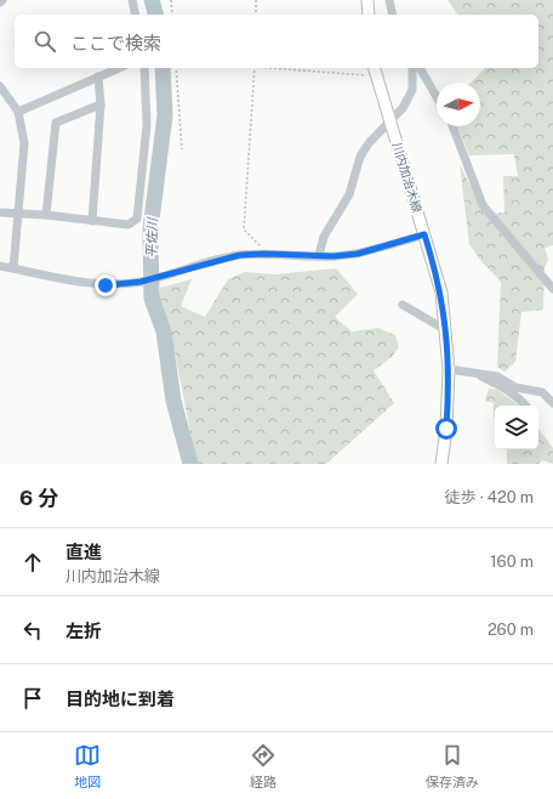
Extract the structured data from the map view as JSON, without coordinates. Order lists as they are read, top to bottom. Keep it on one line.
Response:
{"streets":{"main road":["川内加治木線"]},"water":["平佐川"],"north":"right","page":{"search":"ここで検索","heading":["6 分","徒歩 · 420 m"],"list":[["直進","川内加治木線","160 m"],["左折","260 m"],"目的地に到着"],"nav":["地図","経路","保存済み"]}}
